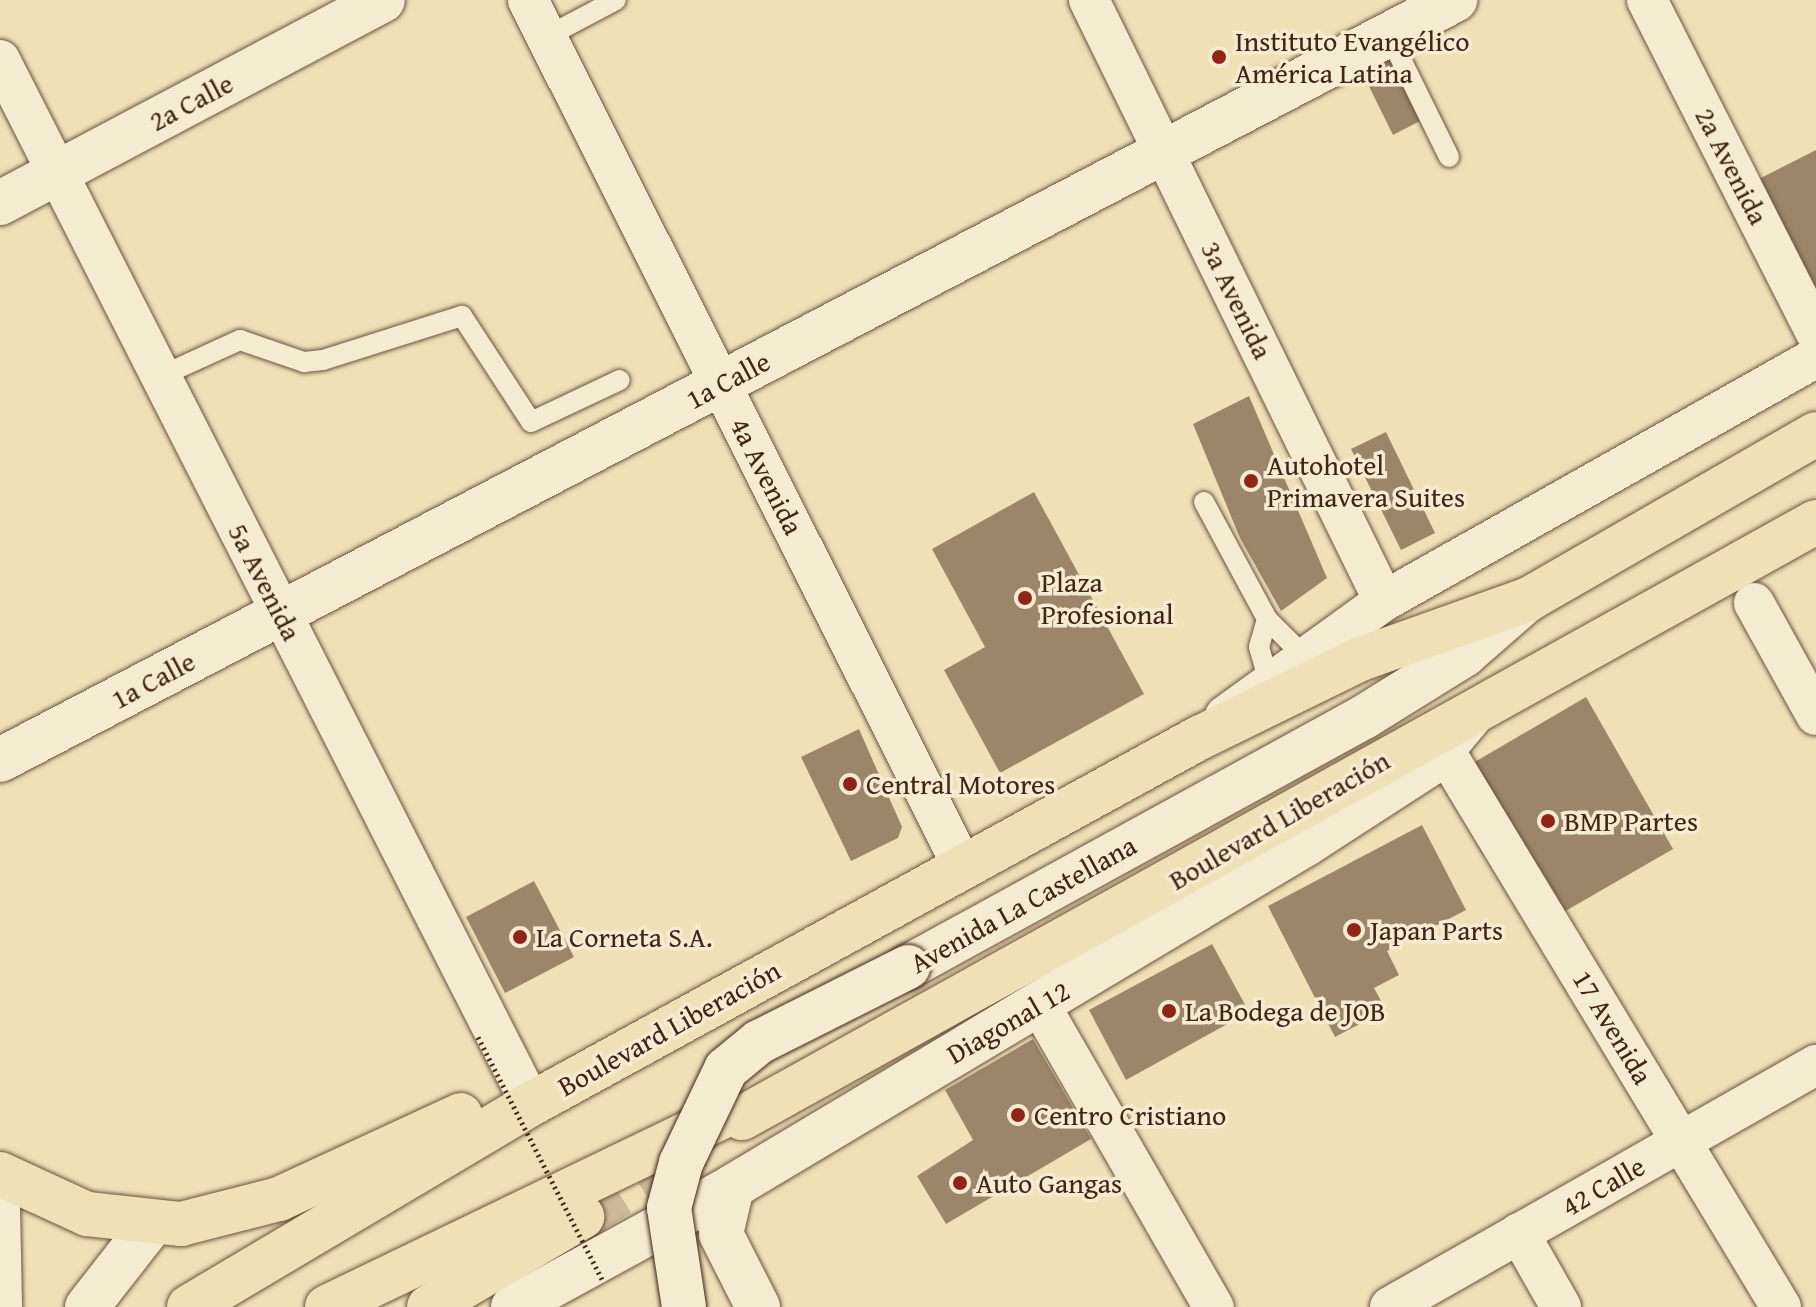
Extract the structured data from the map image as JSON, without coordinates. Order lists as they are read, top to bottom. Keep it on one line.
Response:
{"streets":{"highway":["Boulevard Liberación"],"main road":["2a Calle","1a Calle","Avenida La Castellana","Diagonal 12"],"street":["2a Avenida","3a Avenida","4a Avenida","5a Avenida","17 Avenida","42 Calle"]},"crossings":[["2a Calle","5a Avenida"],["3a Avenida","1a Calle"],["3a Avenida","Boulevard Liberación"],["1a Calle","4a Avenida"],["1a Calle","5a Avenida"],["4a Avenida","Boulevard Liberación"],["5a Avenida","Boulevard Liberación"],["Boulevard Liberación","Avenida La Castellana"],["Boulevard Liberación","Diagonal 12"],["Diagonal 12","17 Avenida"],["17 Avenida","42 Calle"]],"places":["Instituto Evangélico América Latina","Autohotel Primavera Suites","Plaza Profesional","Central Motores","BMP Partes","Japan Parts","La Corneta S.A.","La Bodega de JOB","Centro Cristiano","Auto Gangas"]}
